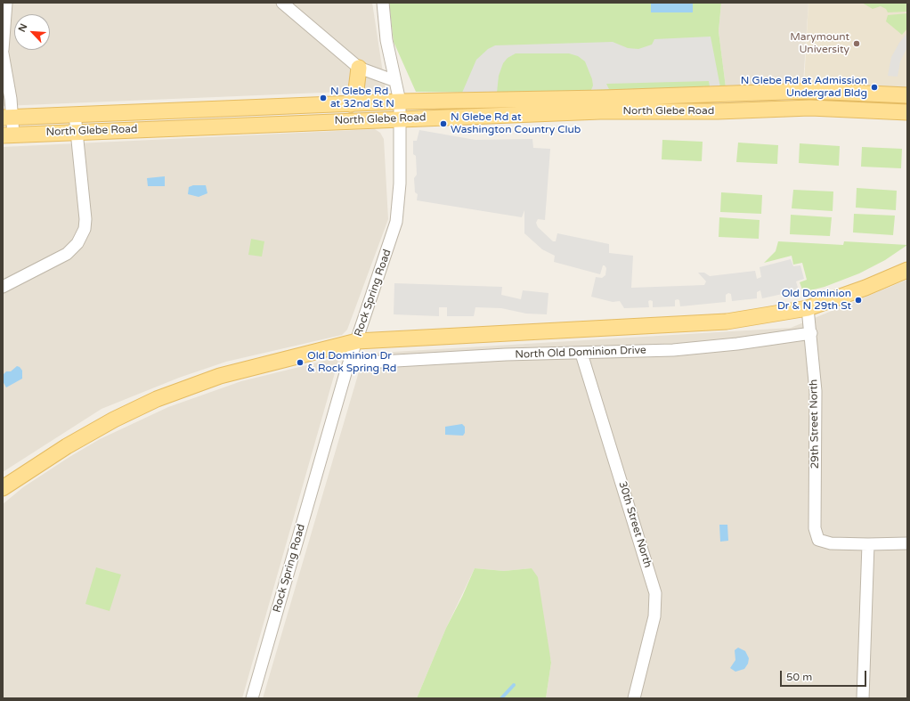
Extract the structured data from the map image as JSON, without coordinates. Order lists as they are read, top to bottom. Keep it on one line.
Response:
{"streets":{"main road":["North Glebe Road"],"street":["Rock Spring Road","North Old Dominion Drive","29th Street North","30th Street North"]},"crossings":[["North Glebe Road","Rock Spring Road"],["Rock Spring Road","North Old Dominion Drive"],["North Old Dominion Drive","29th Street North"],["North Old Dominion Drive","30th Street North"]],"places":["Marymount University","N Glebe Rd at Admission Undergrad Bldg","N Glebe Rd at 32nd St N","N Glebe Rd at Washington Country Club","Old Dominion Dr & N 29th St","Old Dominion Dr & Rock Spring Rd"],"scale_bar":"50 m","north":"top left"}
